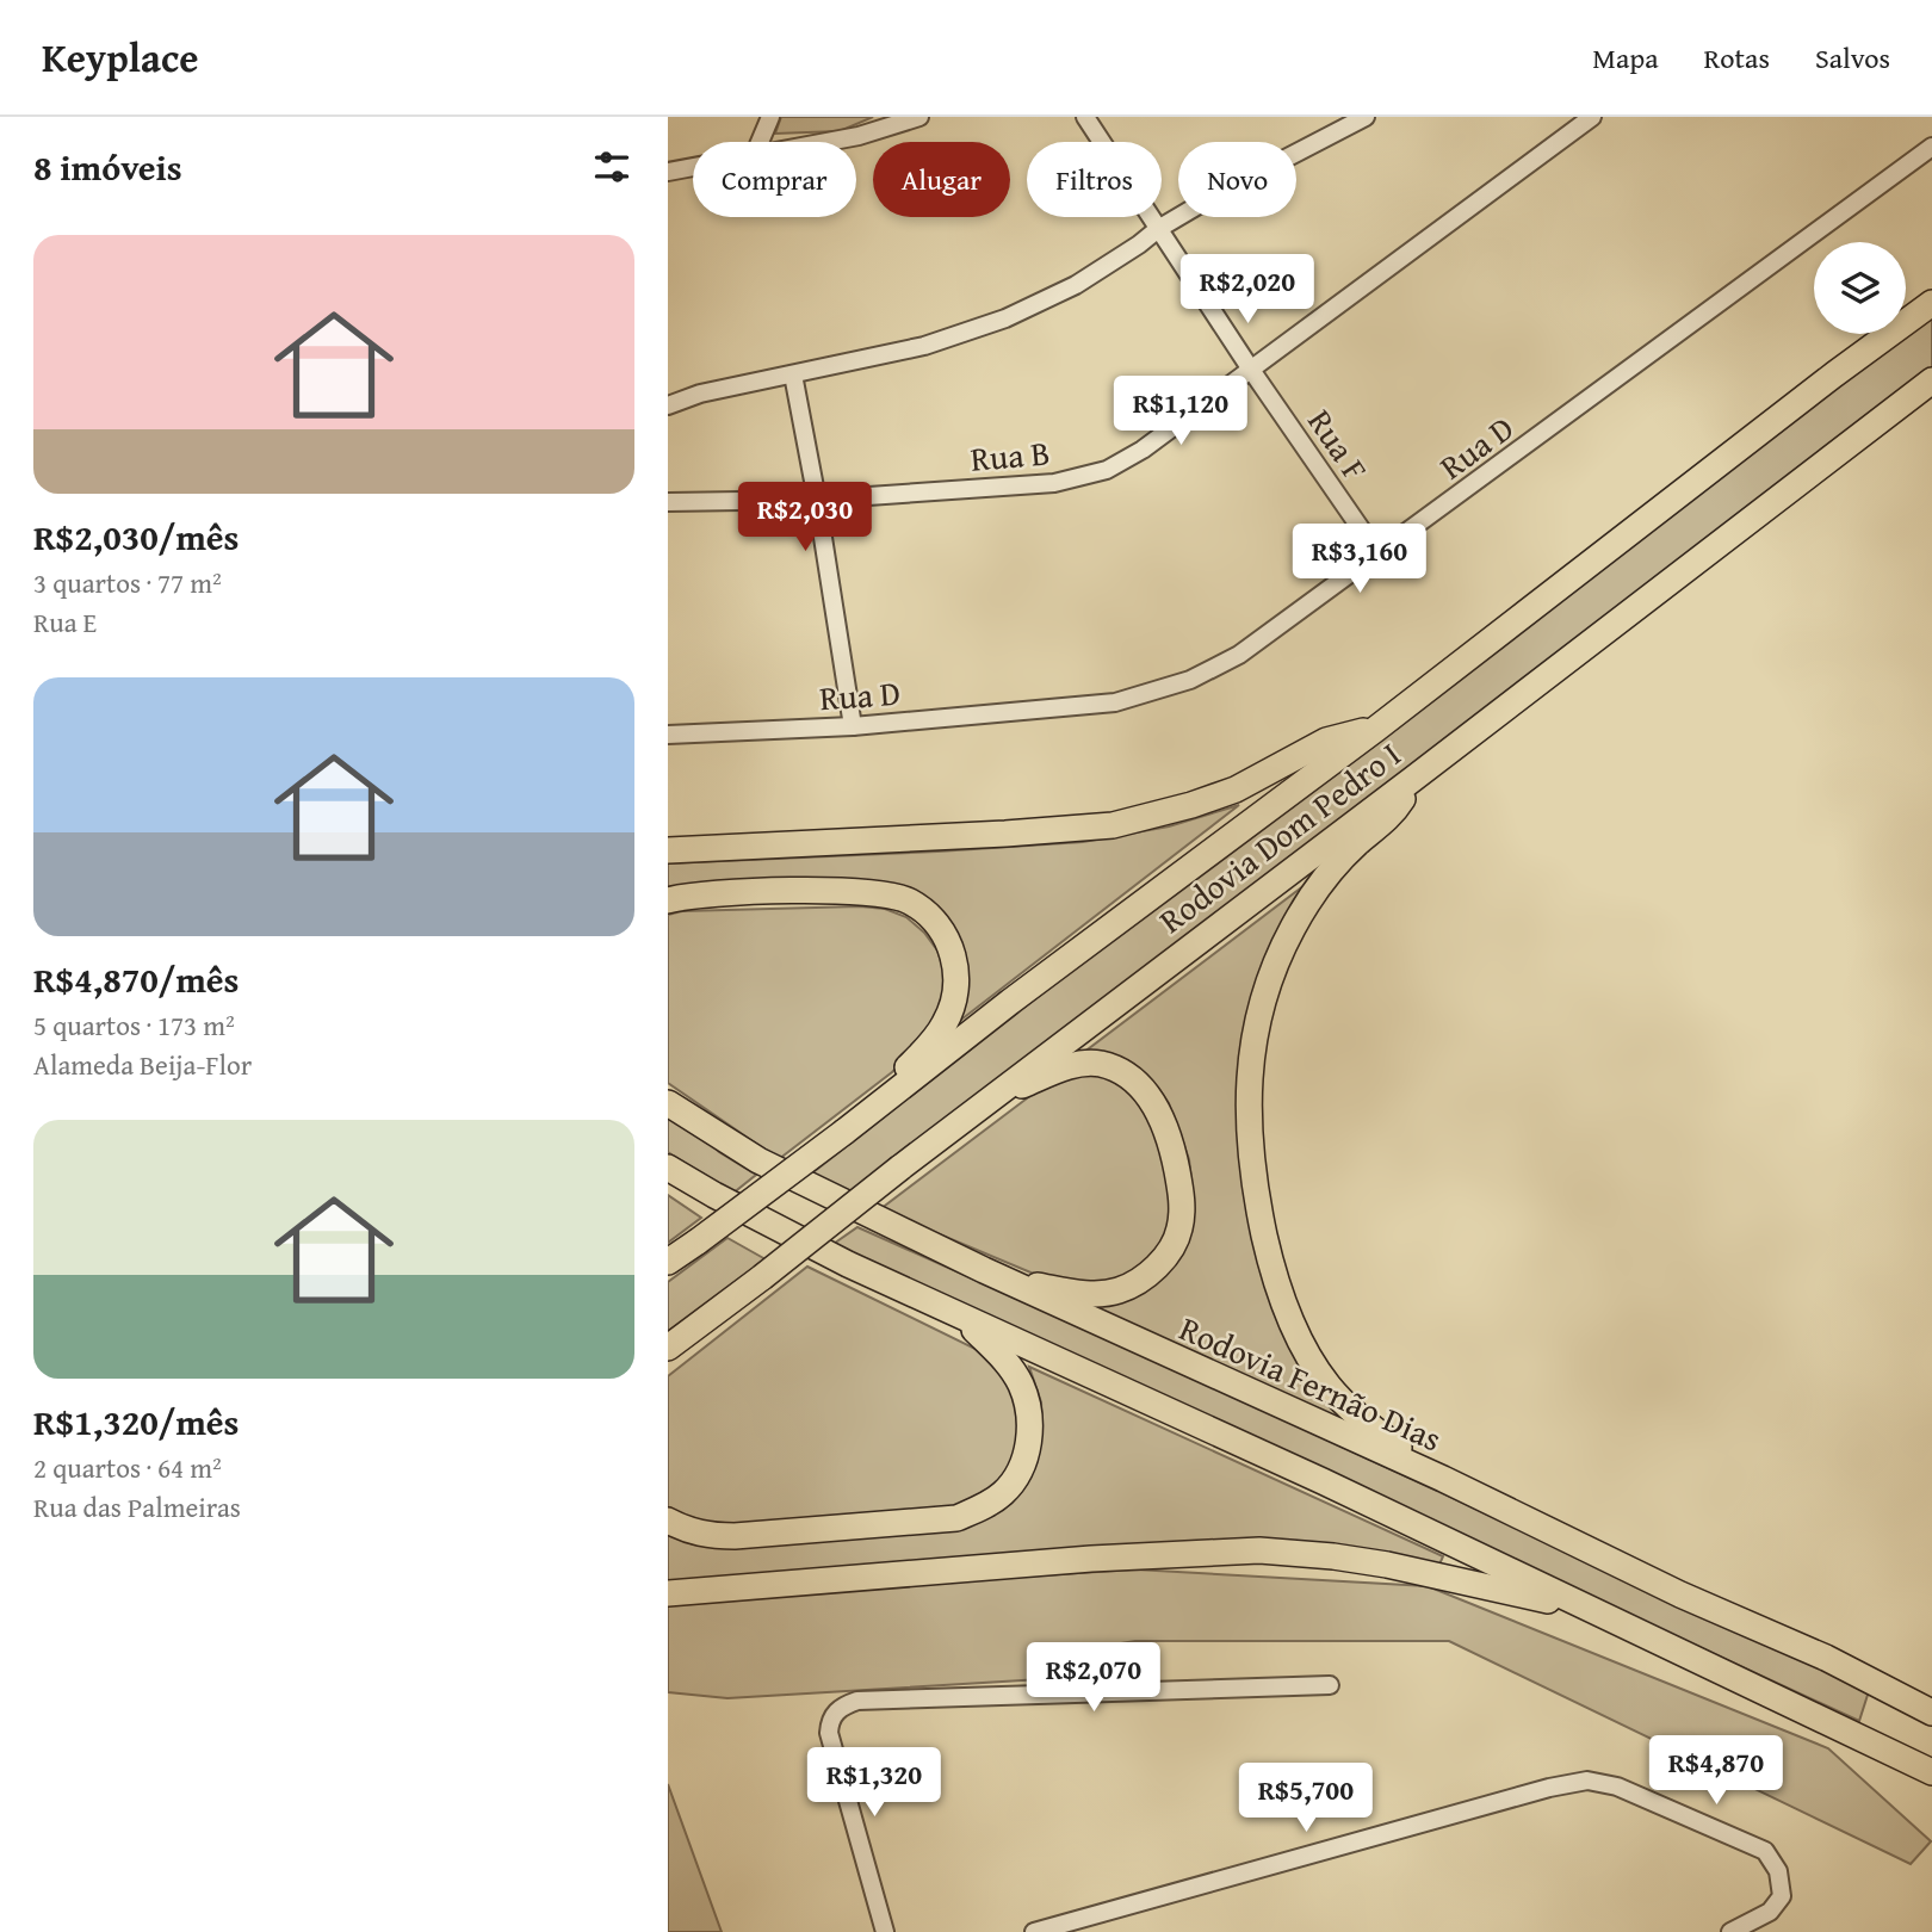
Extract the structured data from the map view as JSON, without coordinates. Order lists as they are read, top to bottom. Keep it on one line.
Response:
{"streets":{"highway":["Rodovia Dom Pedro I","Rodovia Fernão Dias"],"street":["Rua F","Rua D","Rua B"]},"crossings":[["Rua F","Rua D"],["Rua F","Rua B"]],"page":{"header":"Keyplace","nav":["Mapa","Rotas","Salvos"],"heading":"8 imóveis","chip":["Comprar","Alugar","Filtros","Novo"],"list":[{"name":"R$2,030/mês","note":"3 quartos · 77 m² · Rua E"},{"name":"R$4,870/mês","note":"5 quartos · 173 m² · Alameda Beija-Flor"},{"name":"R$1,320/mês","note":"2 quartos · 64 m² · Rua das Palmeiras"}],"price":["R$2,020","R$1,120","R$2,030","R$3,160","R$2,070","R$4,870","R$1,320","R$5,700"]}}
